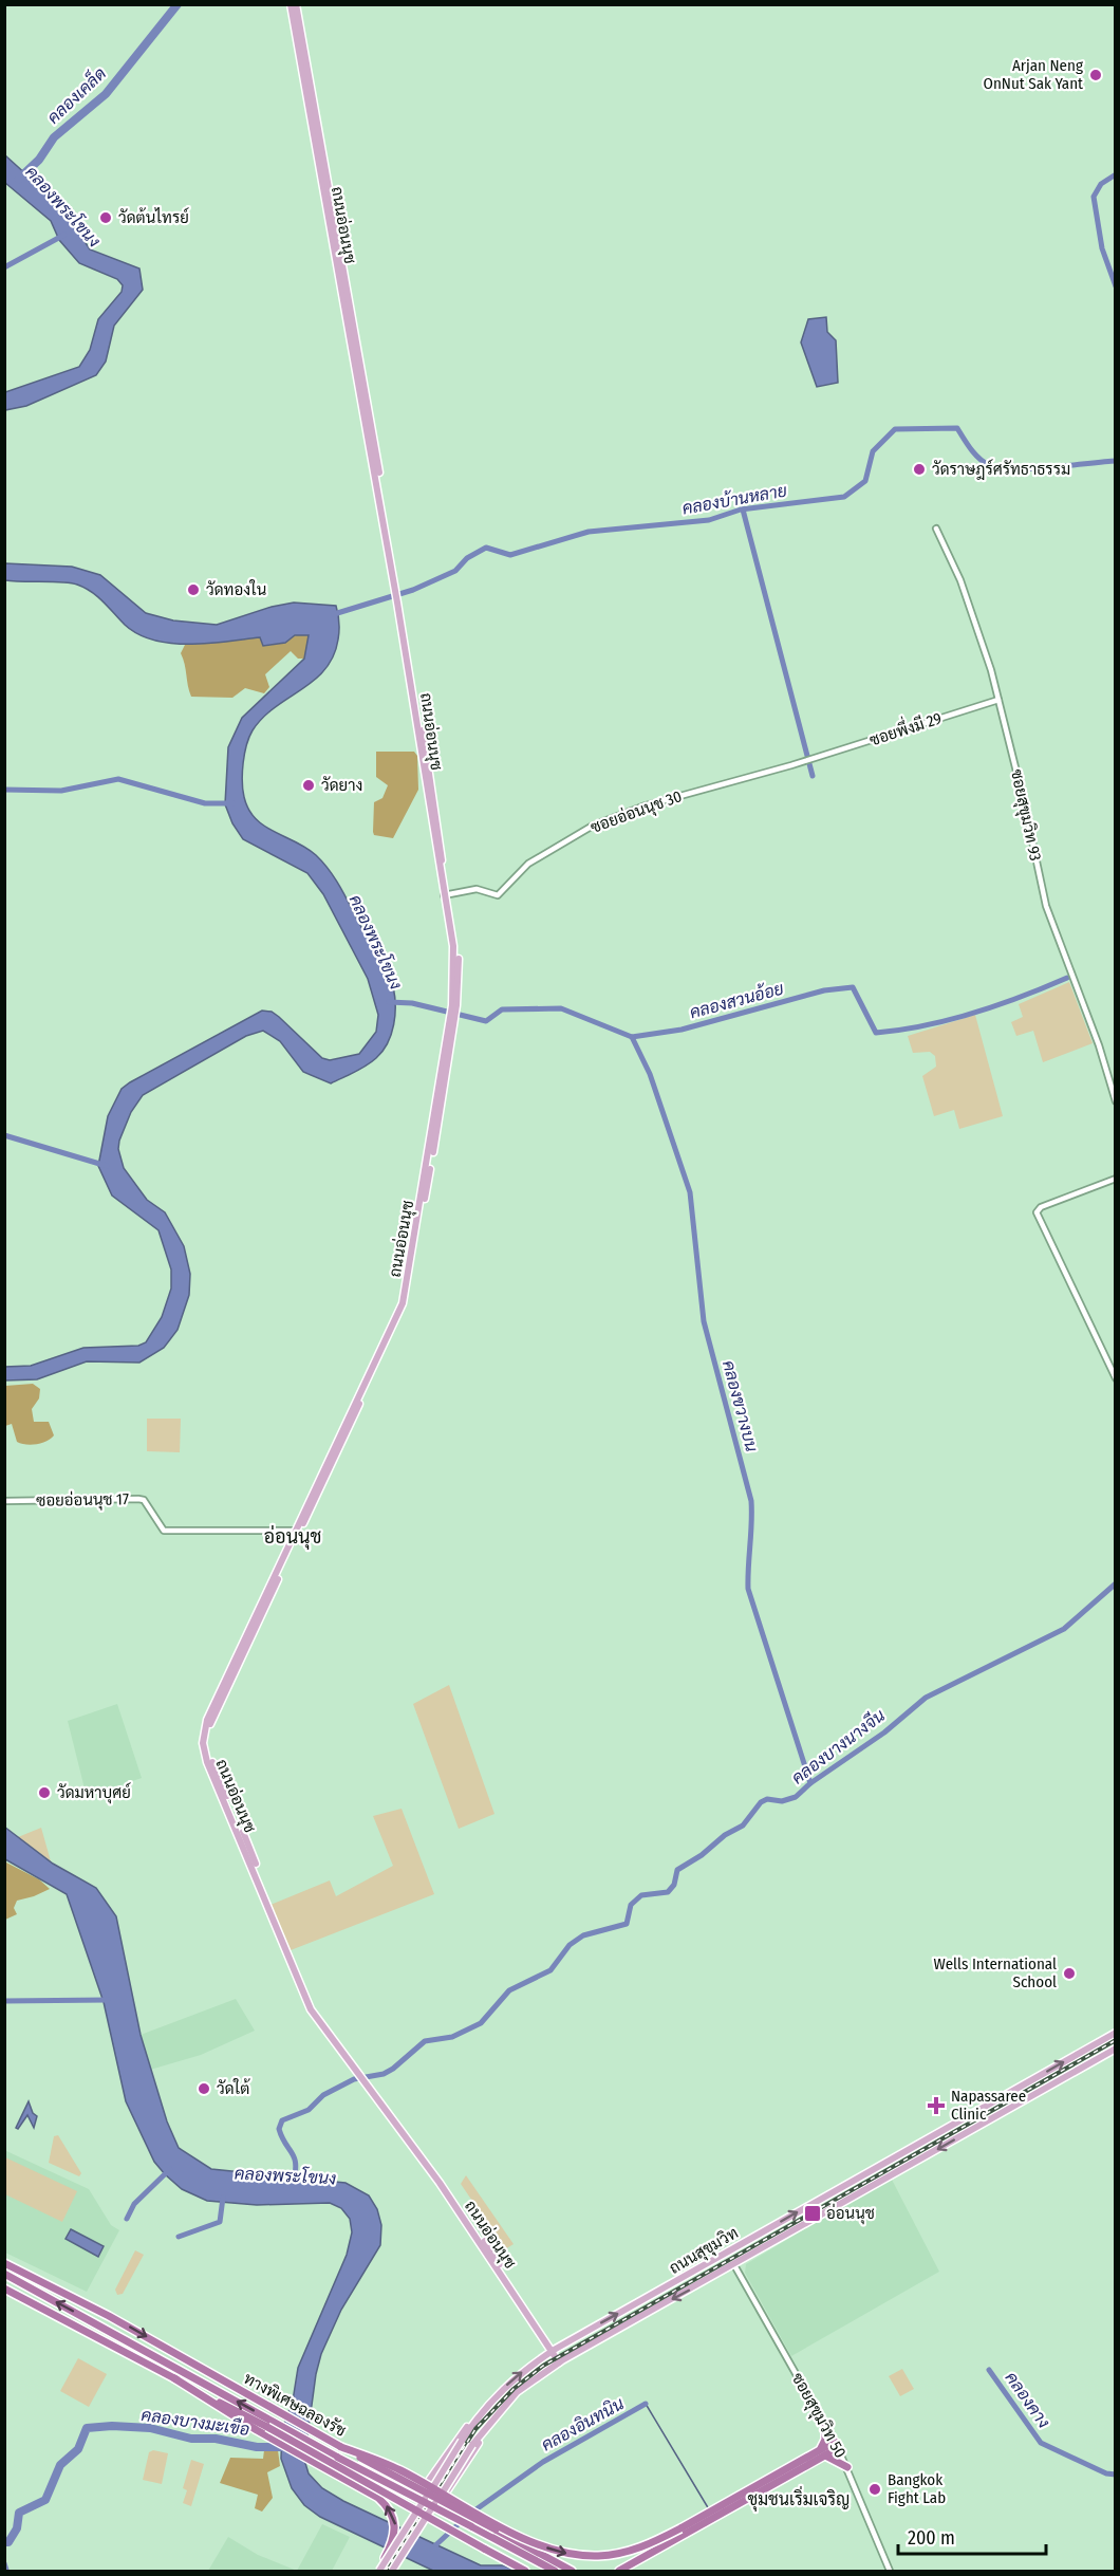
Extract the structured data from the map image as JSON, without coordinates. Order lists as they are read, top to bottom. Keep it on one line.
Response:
{"streets":{"highway":["ทางพิเศษฉลองรัช"],"main road":["ถนนอ่อนนุช","ถนนสุขุมวิท"],"street":["ซอยพึ่งมี 29","ซอยอ่อนนุช 30","ซอยสุขุมวิท 93","ซอยอ่อนนุช 17","ซอยสุขุมวิท 50"]},"crossings":[["ถนนอ่อนนุช","ซอยอ่อนนุช 30"],["ถนนอ่อนนุช","ซอยอ่อนนุช 17"],["ถนนอ่อนนุช","ถนนสุขุมวิท"],["ซอยพึ่งมี 29","ซอยอ่อนนุช 30"],["ซอยพึ่งมี 29","ซอยสุขุมวิท 93"],["ถนนสุขุมวิท","ซอยสุขุมวิท 50"]],"districts":["อ่อนนุช","ชุมชนเริ่มเจริญ"],"water":["คลองเคล็ด","คลองพระโขนง","คลองบ้านหลาย","คลองสวนอ้อย","คลองขวางบน","คลองบางนางจีน","คลองคาง","คลองบางมะเขือ","คลองอินทนิน"],"places":{"other":["Arjan Neng OnNut Sak Yant","วัดต้นไทรย์","วัดราษฎร์ศรัทธาธรรม","วัดทองใน","วัดยาง","วัดมหาบุศย์","Wells International School","วัดใต้","Bangkok Fight Lab"],"health":["Napassaree Clinic"],"transit":["อ่อนนุช"]},"scale_bar":"200 m"}
